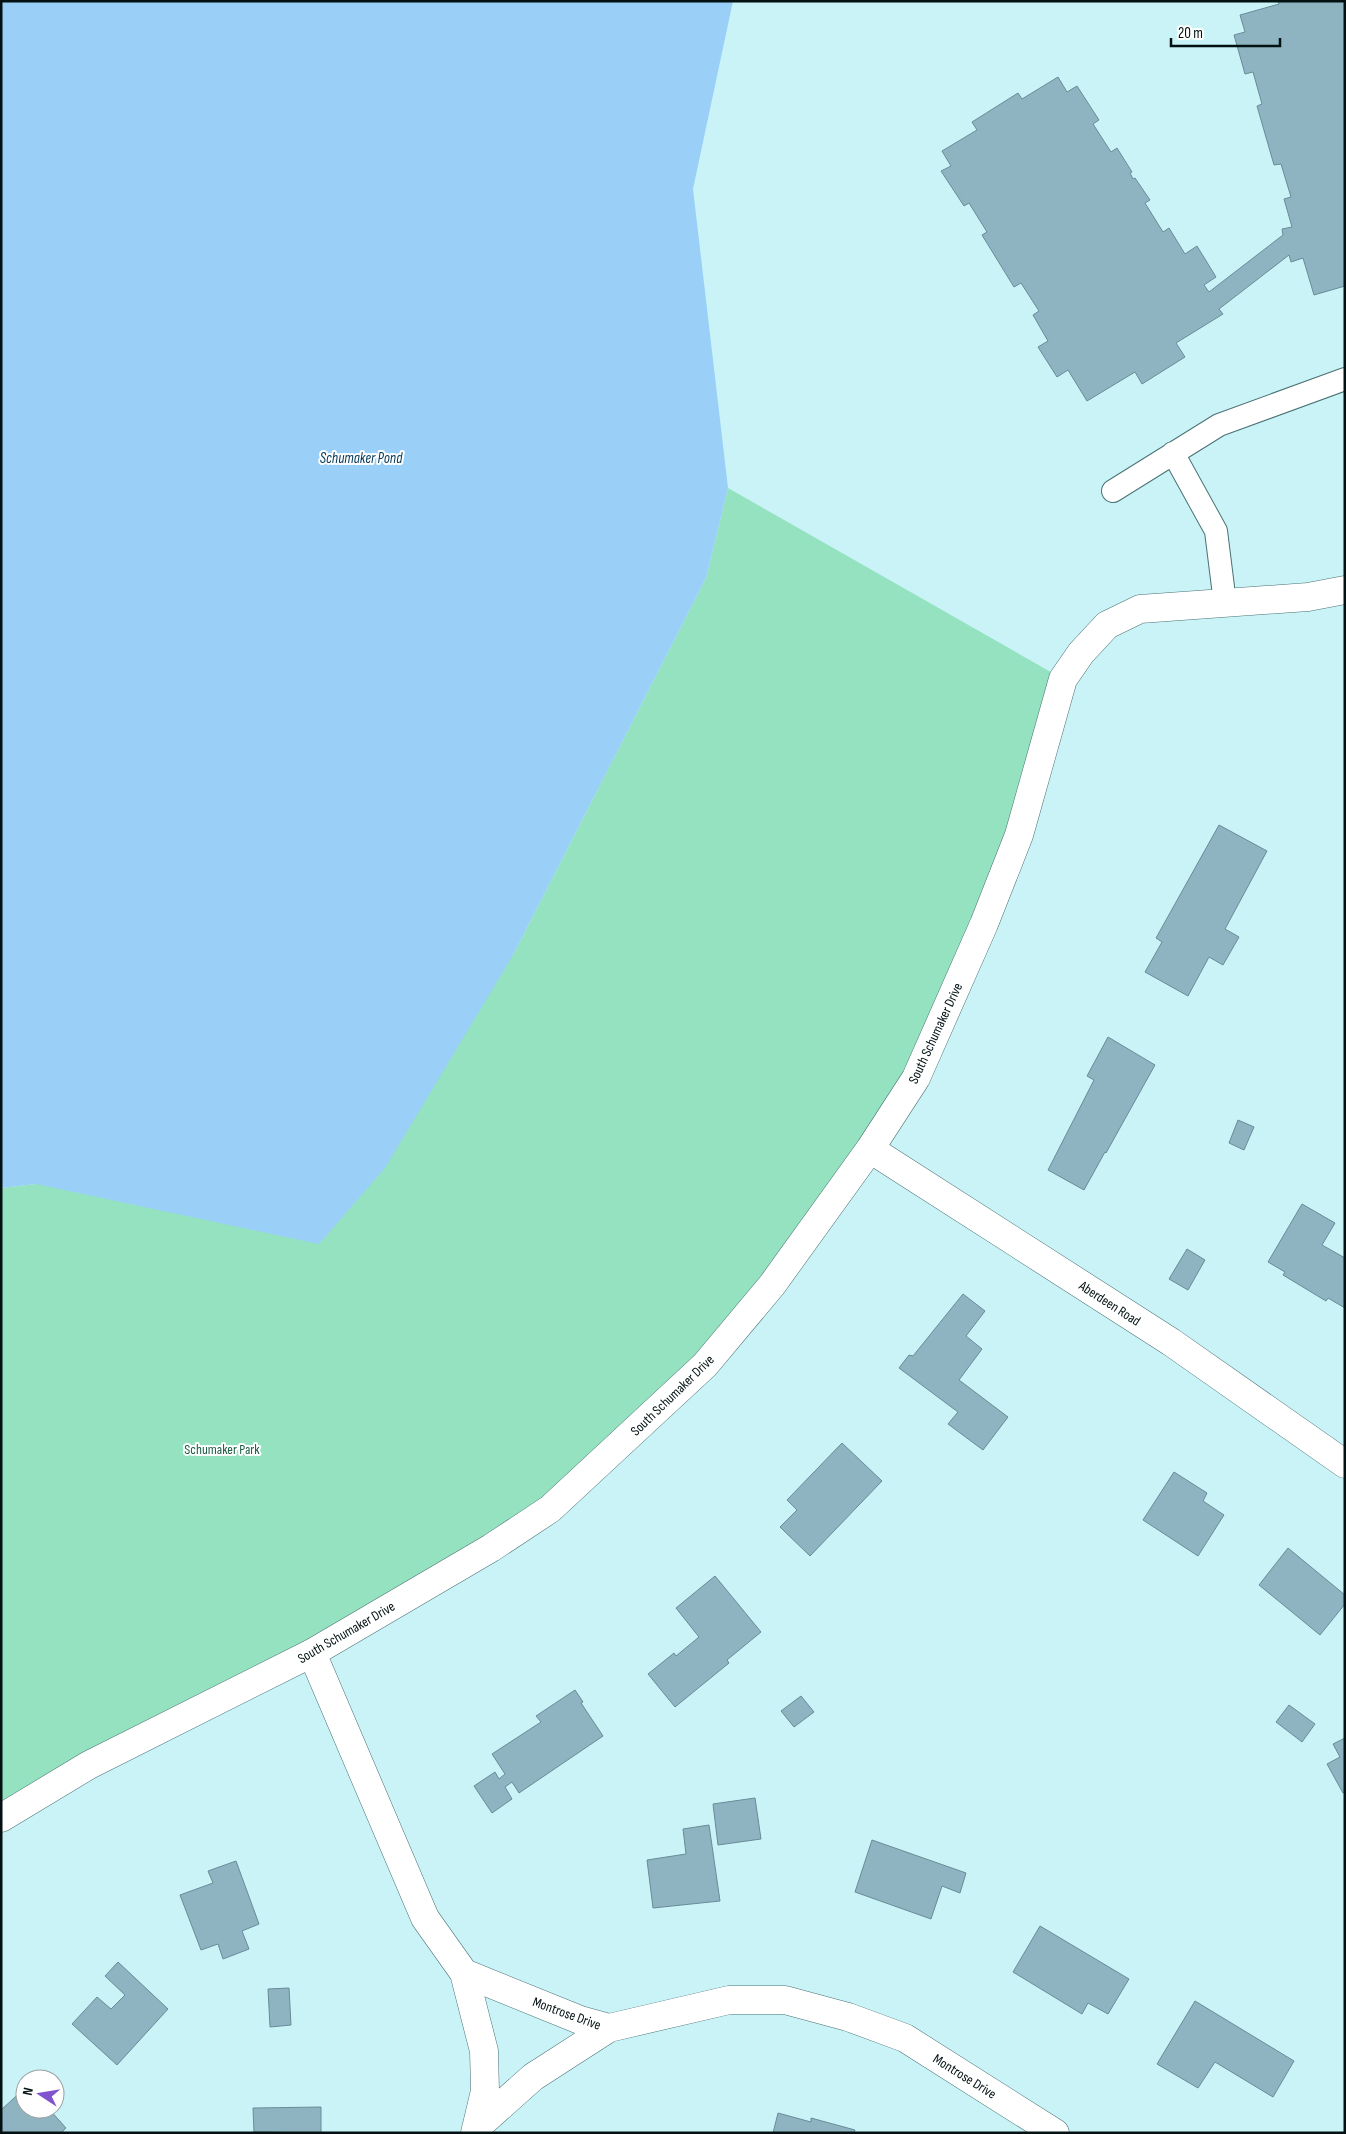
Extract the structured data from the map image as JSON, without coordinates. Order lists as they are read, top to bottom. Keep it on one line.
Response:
{"streets":{"street":["South Schumaker Drive","Aberdeen Road","Montrose Drive"]},"crossings":[["South Schumaker Drive","Aberdeen Road"]],"water":["Schumaker Pond"],"parks":["Schumaker Park"],"scale_bar":"20 m","north":"left"}
